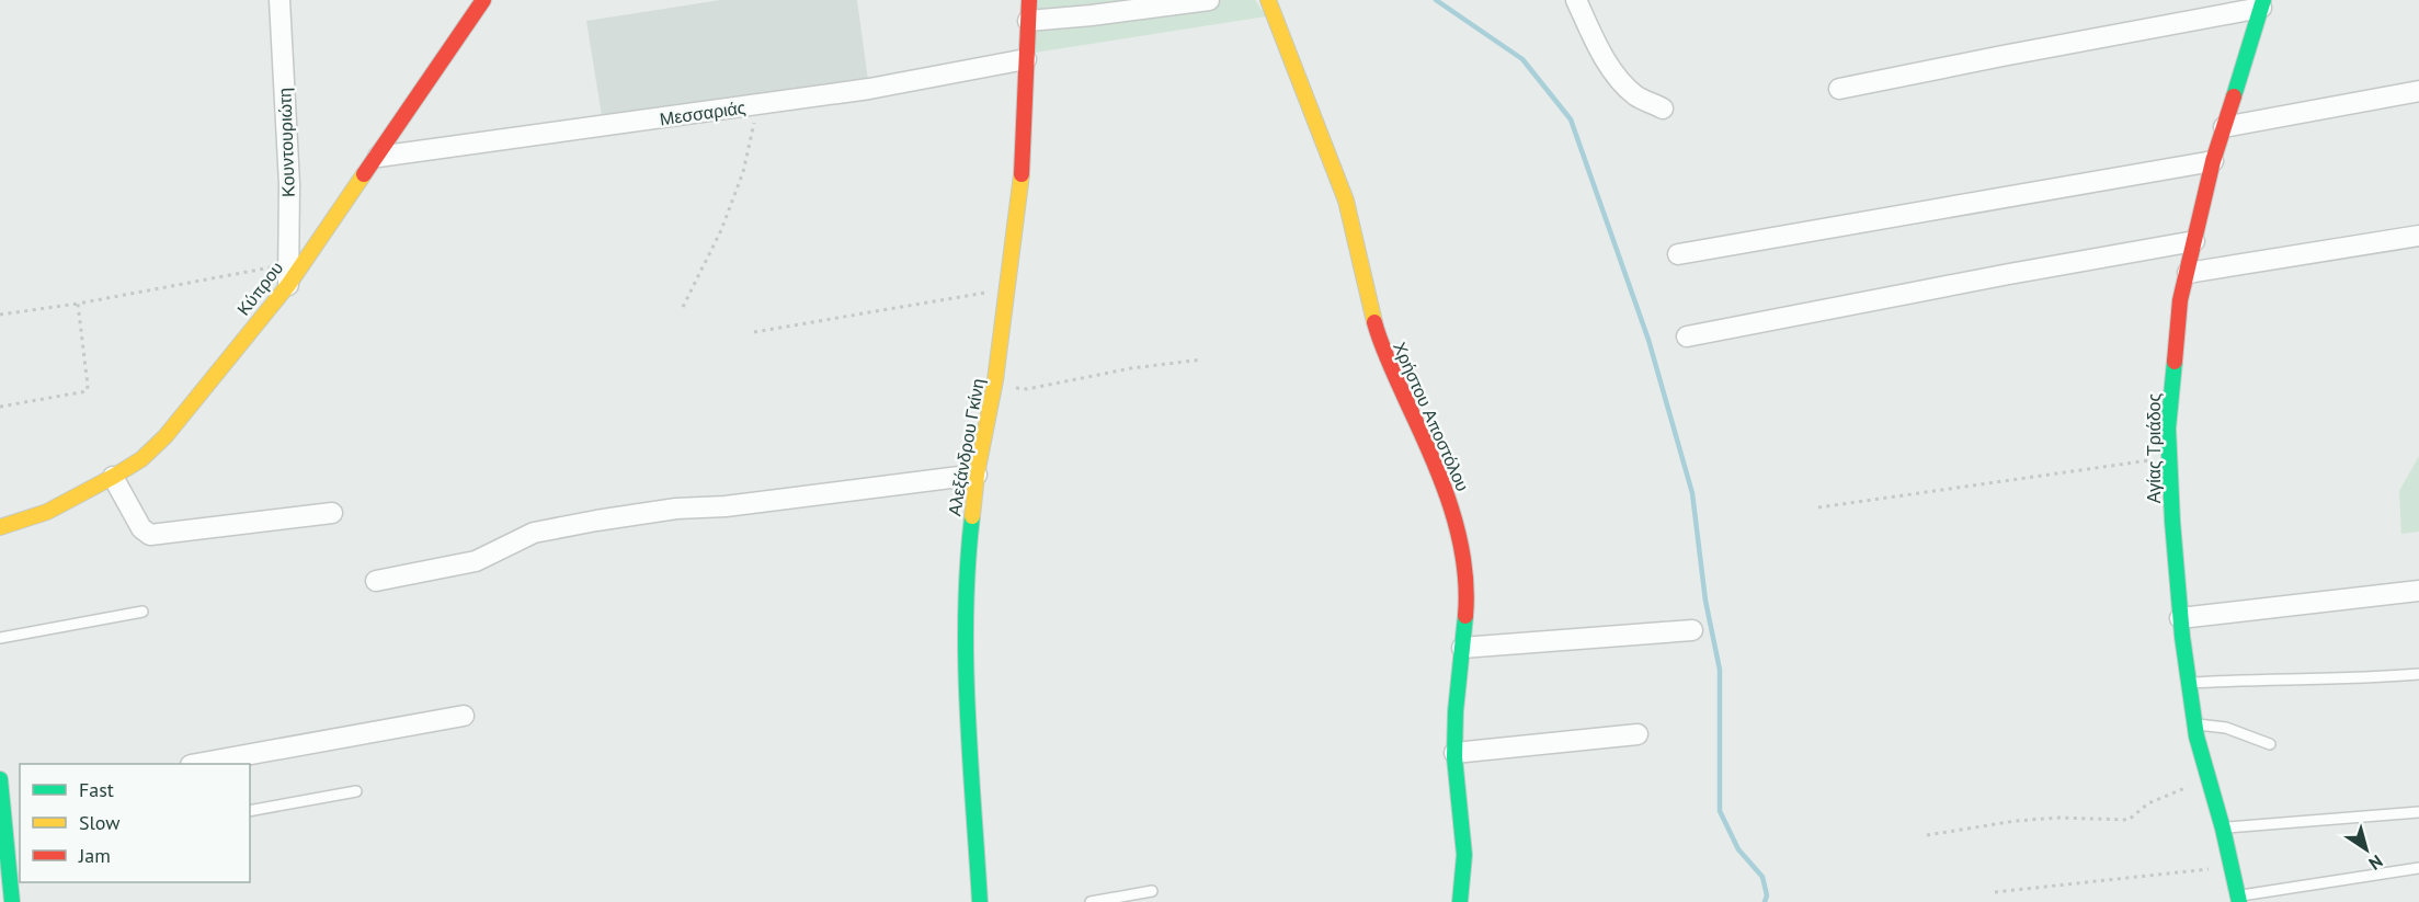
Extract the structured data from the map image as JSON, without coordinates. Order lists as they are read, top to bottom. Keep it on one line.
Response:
{"streets":{"street":["Μεσσαριάς","Κουντουριώτη","Κύπρου","Χρήστου Αποστόλου","Αλεξάνδρου Γκίνη","Αγίας Τριάδος"]},"crossings":[["Μεσσαριάς","Κύπρου"],["Μεσσαριάς","Αλεξάνδρου Γκίνη"],["Κουντουριώτη","Κύπρου"]],"legend":["Fast","Slow","Jam"],"north":"bottom right"}
